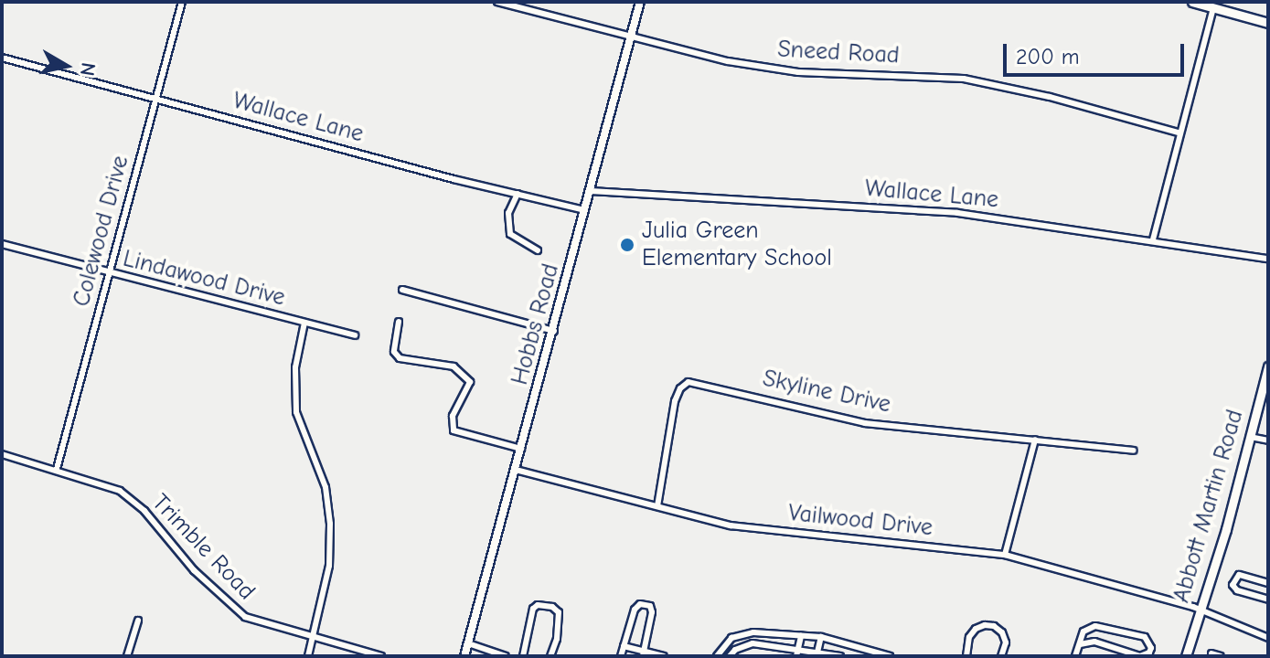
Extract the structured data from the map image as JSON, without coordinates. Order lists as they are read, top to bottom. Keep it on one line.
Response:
{"streets":{"main road":["Abbott Martin Road"],"street":["Sneed Road","Wallace Lane","Colewood Drive","Lindawood Drive","Hobbs Road","Skyline Drive","Vailwood Drive","Trimble Road"]},"crossings":[["Sneed Road","Hobbs Road"],["Wallace Lane","Colewood Drive"],["Wallace Lane","Hobbs Road"],["Colewood Drive","Lindawood Drive"],["Colewood Drive","Trimble Road"],["Hobbs Road","Vailwood Drive"],["Skyline Drive","Vailwood Drive"],["Abbott Martin Road","Vailwood Drive"]],"places":["Julia Green Elementary School"],"scale_bar":"200 m","north":"right"}
